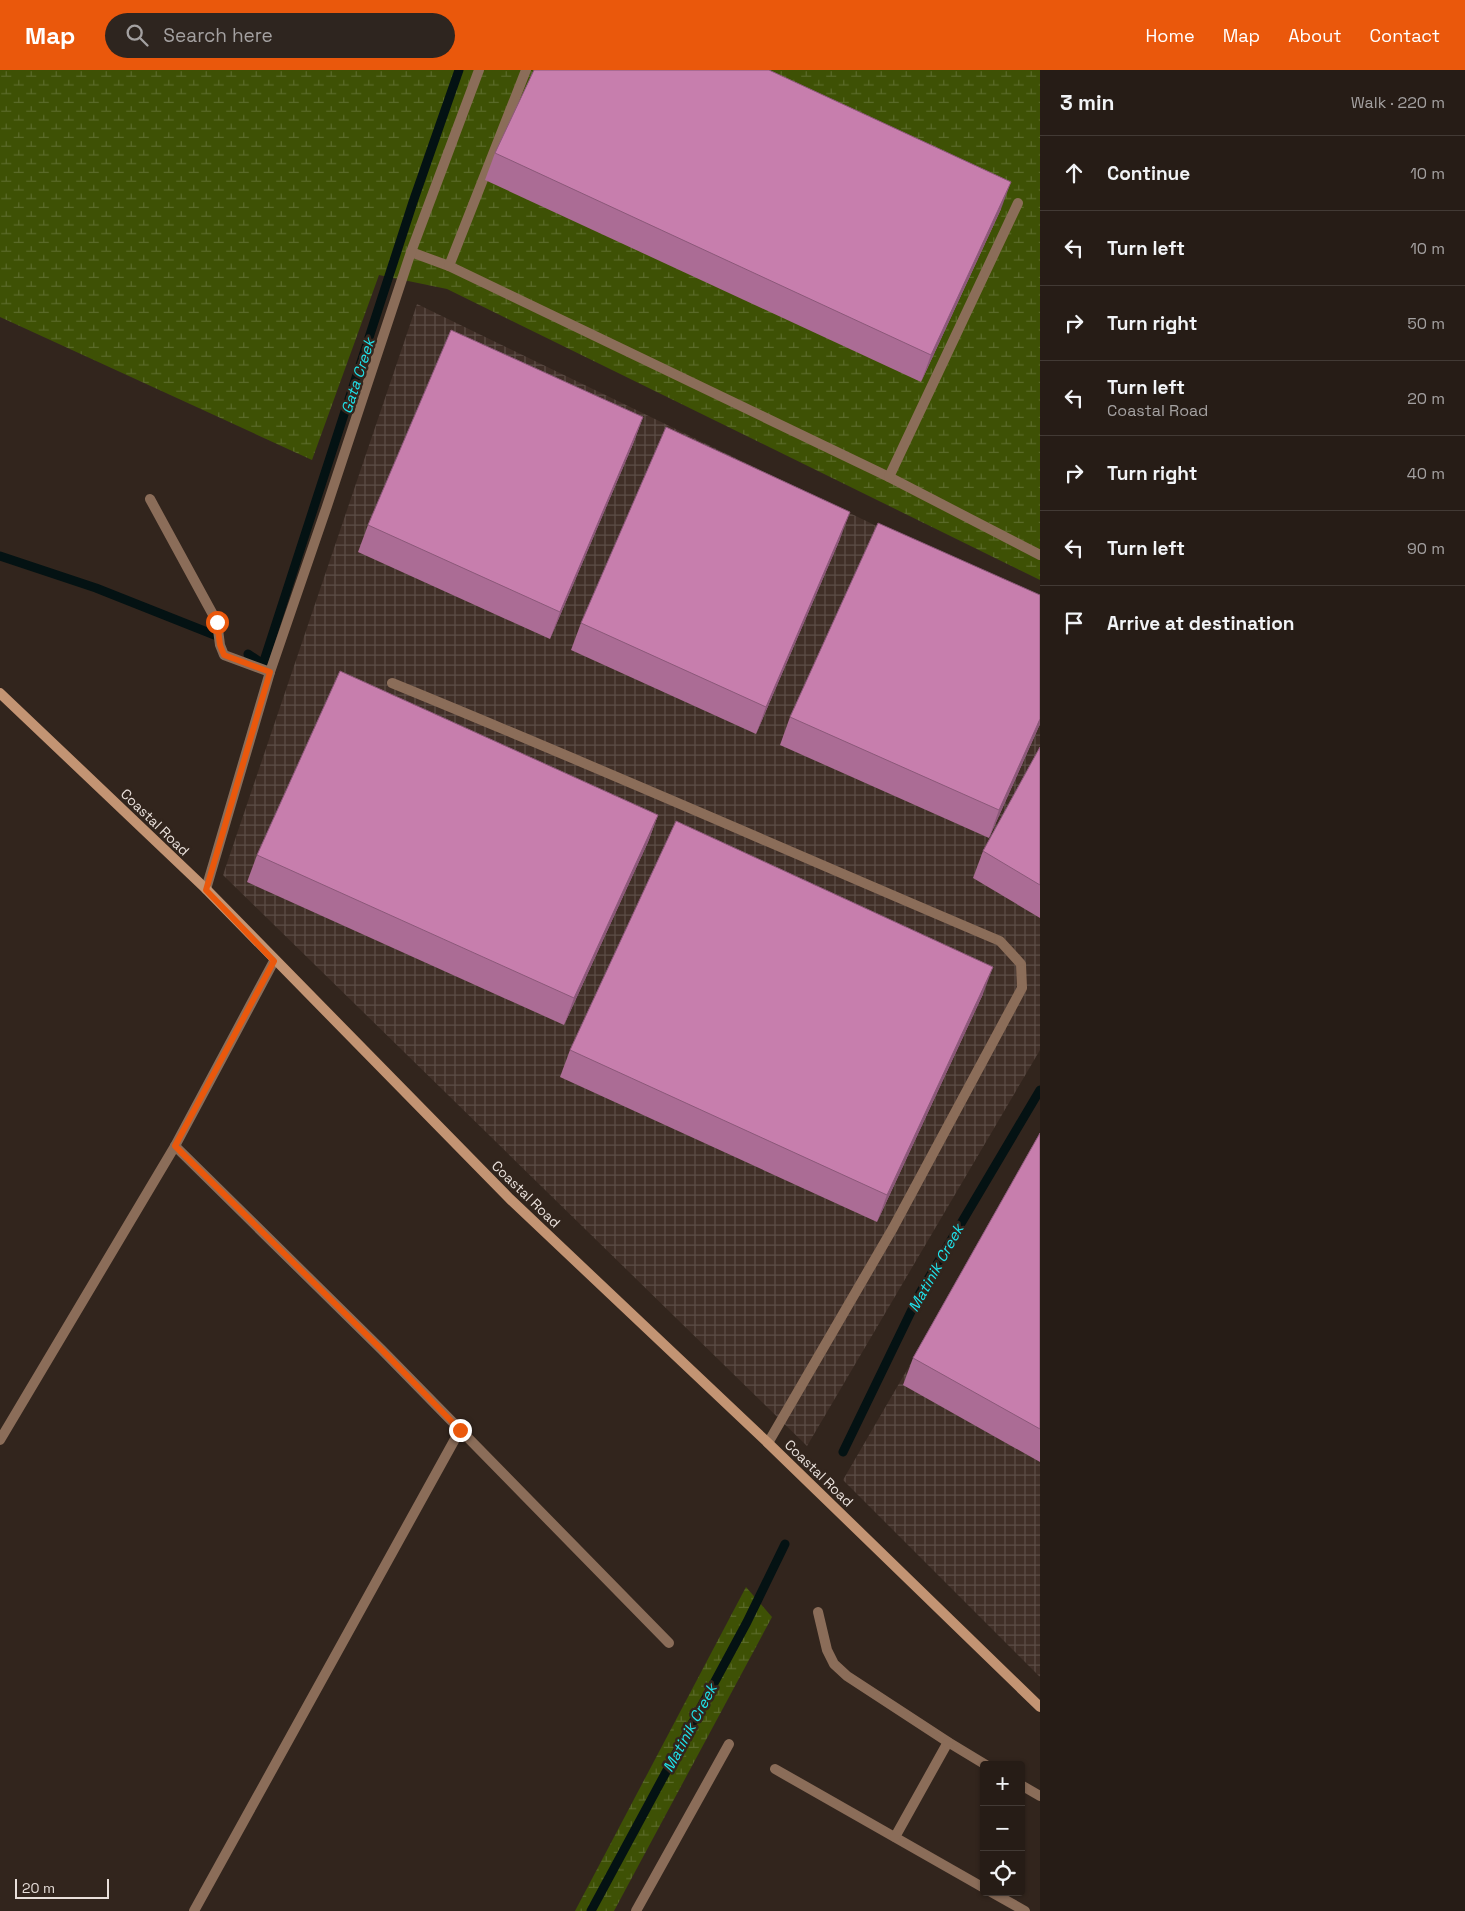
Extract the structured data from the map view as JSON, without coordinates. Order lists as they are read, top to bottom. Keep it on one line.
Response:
{"streets":{"main road":["Coastal Road"]},"water":["Gata Creek","Matinik Creek"],"scale_bar":"20 m","page":{"header":"Map","search":"Search here","nav":["Home","Map","About","Contact"],"heading":["3 min","Walk · 220 m"],"list":[["Continue","10 m"],["Turn left","10 m"],["Turn right","50 m"],["Turn left","Coastal Road","20 m"],["Turn right","40 m"],["Turn left","90 m"],"Arrive at destination"],"map_buttons":["+","−"],"scale":"20 m"}}
